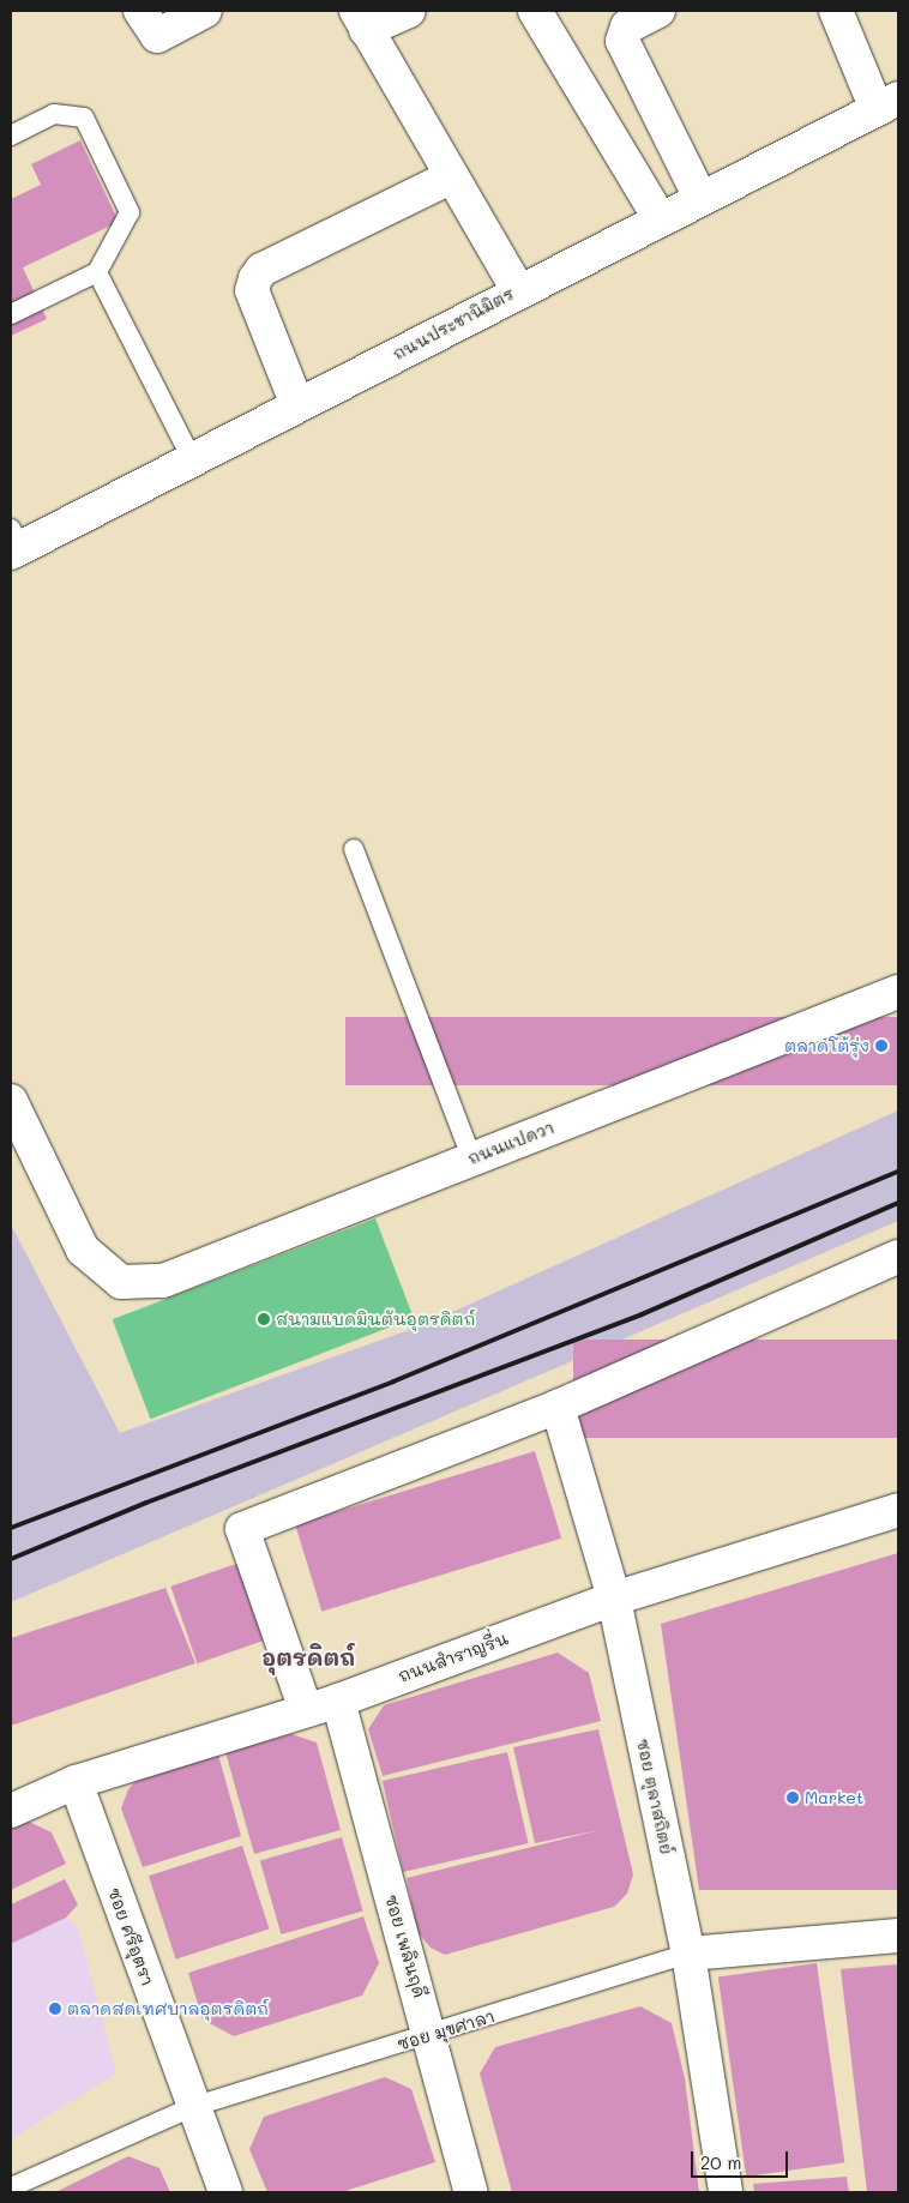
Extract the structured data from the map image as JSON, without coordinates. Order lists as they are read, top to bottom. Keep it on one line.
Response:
{"streets":{"street":["ถนนประชานิมิตร","ถนนแปดวา","ถนนสำราญรื่น","ซอย ตุลาสถิตย์","ซอย ศรีอุตรา","ซอย เพลินฤดี","ซอย มุขศาลา"]},"crossings":[["ถนนสำราญรื่น","ซอย ตุลาสถิตย์"],["ถนนสำราญรื่น","ซอย ศรีอุตรา"],["ถนนสำราญรื่น","ซอย เพลินฤดี"],["ซอย ตุลาสถิตย์","ซอย มุขศาลา"],["ซอย ศรีอุตรา","ซอย มุขศาลา"],["ซอย เพลินฤดี","ซอย มุขศาลา"]],"districts":["อุตรดิตถ์"],"places":["ตลาดโต้รุ่ง","สนามแบดมินตันอุตรดิตถ์","Market","ตลาดสดเทศบาลอุตรดิตถ์"],"scale_bar":"20 m"}
